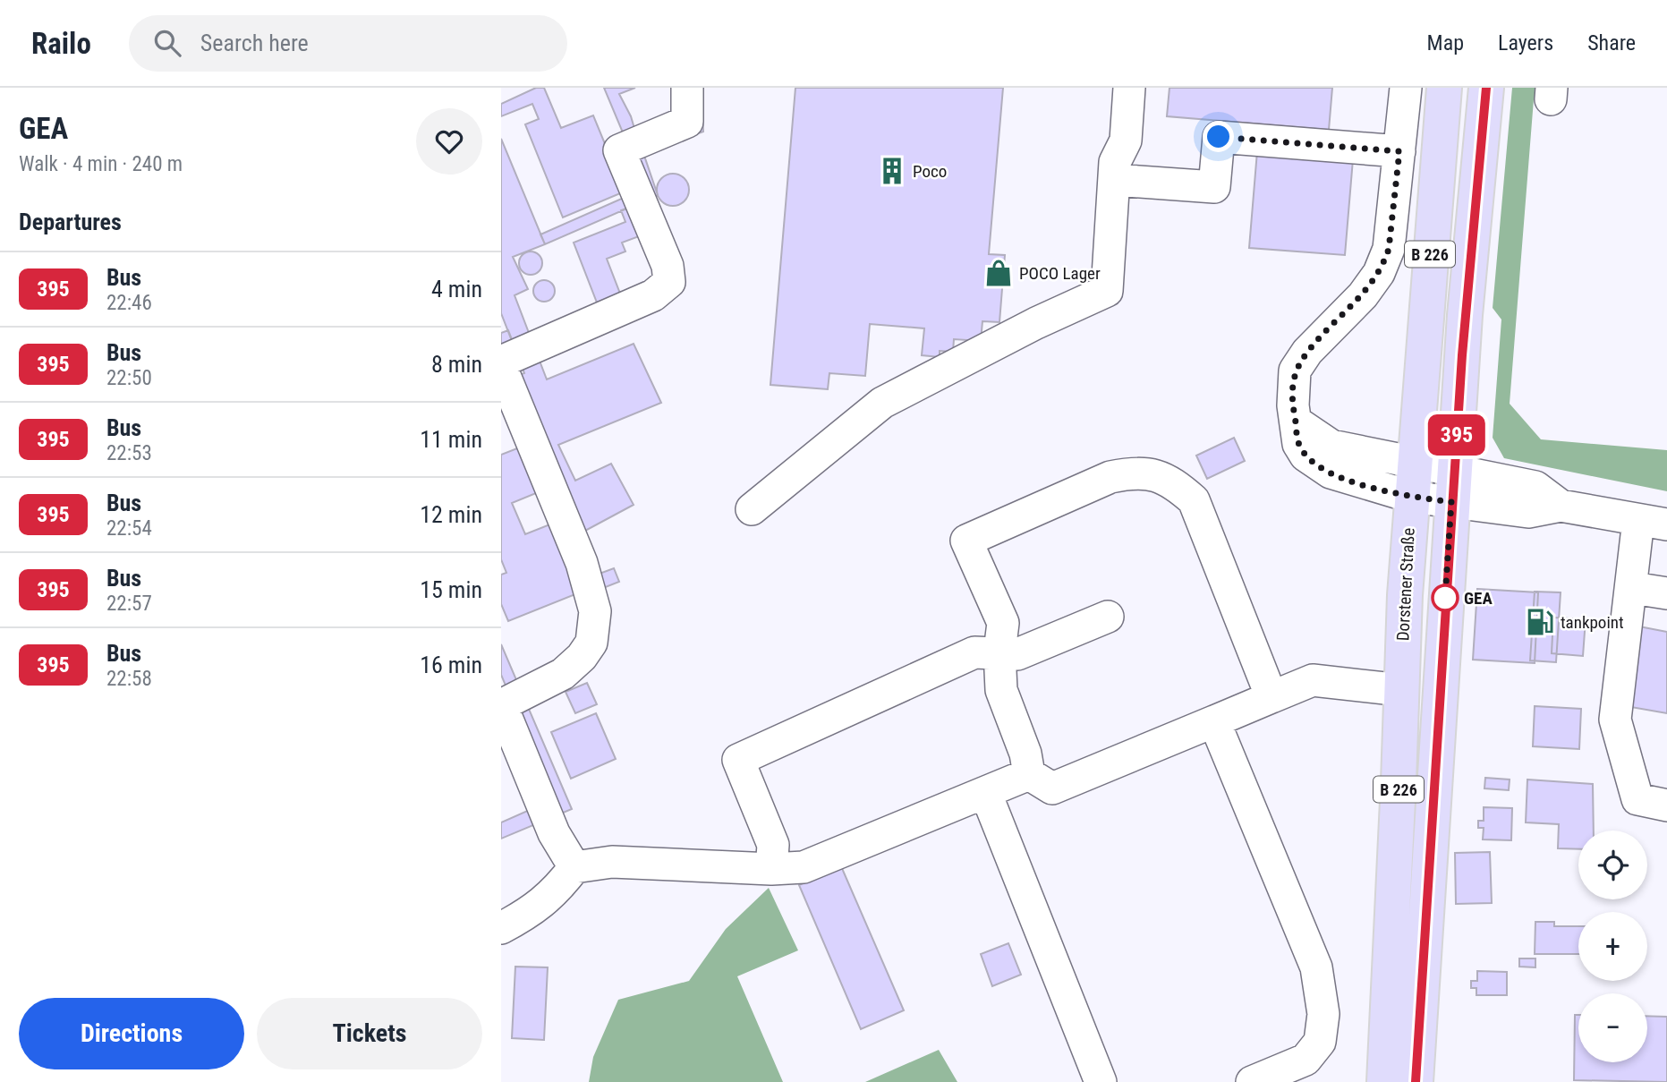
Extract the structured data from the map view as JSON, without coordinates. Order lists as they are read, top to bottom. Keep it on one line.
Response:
{"streets":{"main road":["B 226","Dorstener Straße"]},"places":{"building":["Poco"],"shop":["POCO Lager"],"other":["GEA"],"fuel station":["tankpoint"]},"lines":["bus line 395"],"page":{"header":"Railo","search":"Search here","nav":["Map","Layers","Share"],"heading":[["GEA","Walk · 4 min · 240 m"],"Departures"],"on_map":"395","list":[{"mark":"395","name":"Bus","note":"22:46","value":"4 min"},{"mark":"395","name":"Bus","note":"22:50","value":"8 min"},{"mark":"395","name":"Bus","note":"22:53","value":"11 min"},{"mark":"395","name":"Bus","note":"22:54","value":"12 min"},{"mark":"395","name":"Bus","note":"22:57","value":"15 min"},{"mark":"395","name":"Bus","note":"22:58","value":"16 min"}],"map_buttons":["+","−"],"buttons":["Directions","Tickets"]}}
